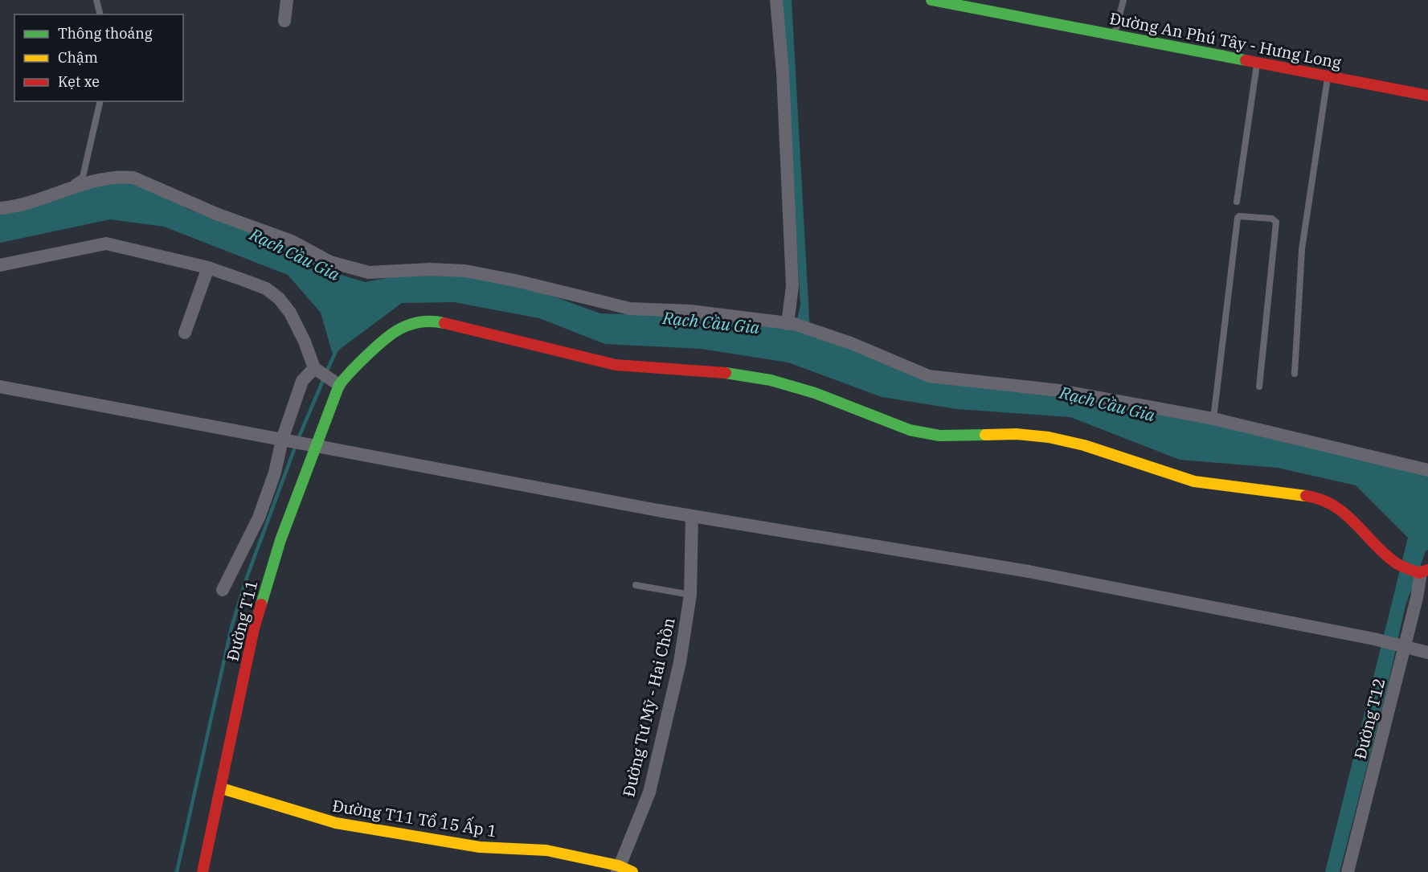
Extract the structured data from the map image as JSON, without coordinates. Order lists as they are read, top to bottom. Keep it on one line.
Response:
{"streets":{"street":["Đường An Phú Tây - Hưng Long","Đường T11","Đường Tư Mỹ - Hai Chồn","Đường T12","Đường T11 Tổ 15 Ấp 1"]},"crossings":[["Đường T11","Đường T11 Tổ 15 Ấp 1"],["Đường Tư Mỹ - Hai Chồn","Đường T11 Tổ 15 Ấp 1"]],"water":["Rạch Cầu Gia"],"legend":["Thông thoáng","Chậm","Kẹt xe"]}
